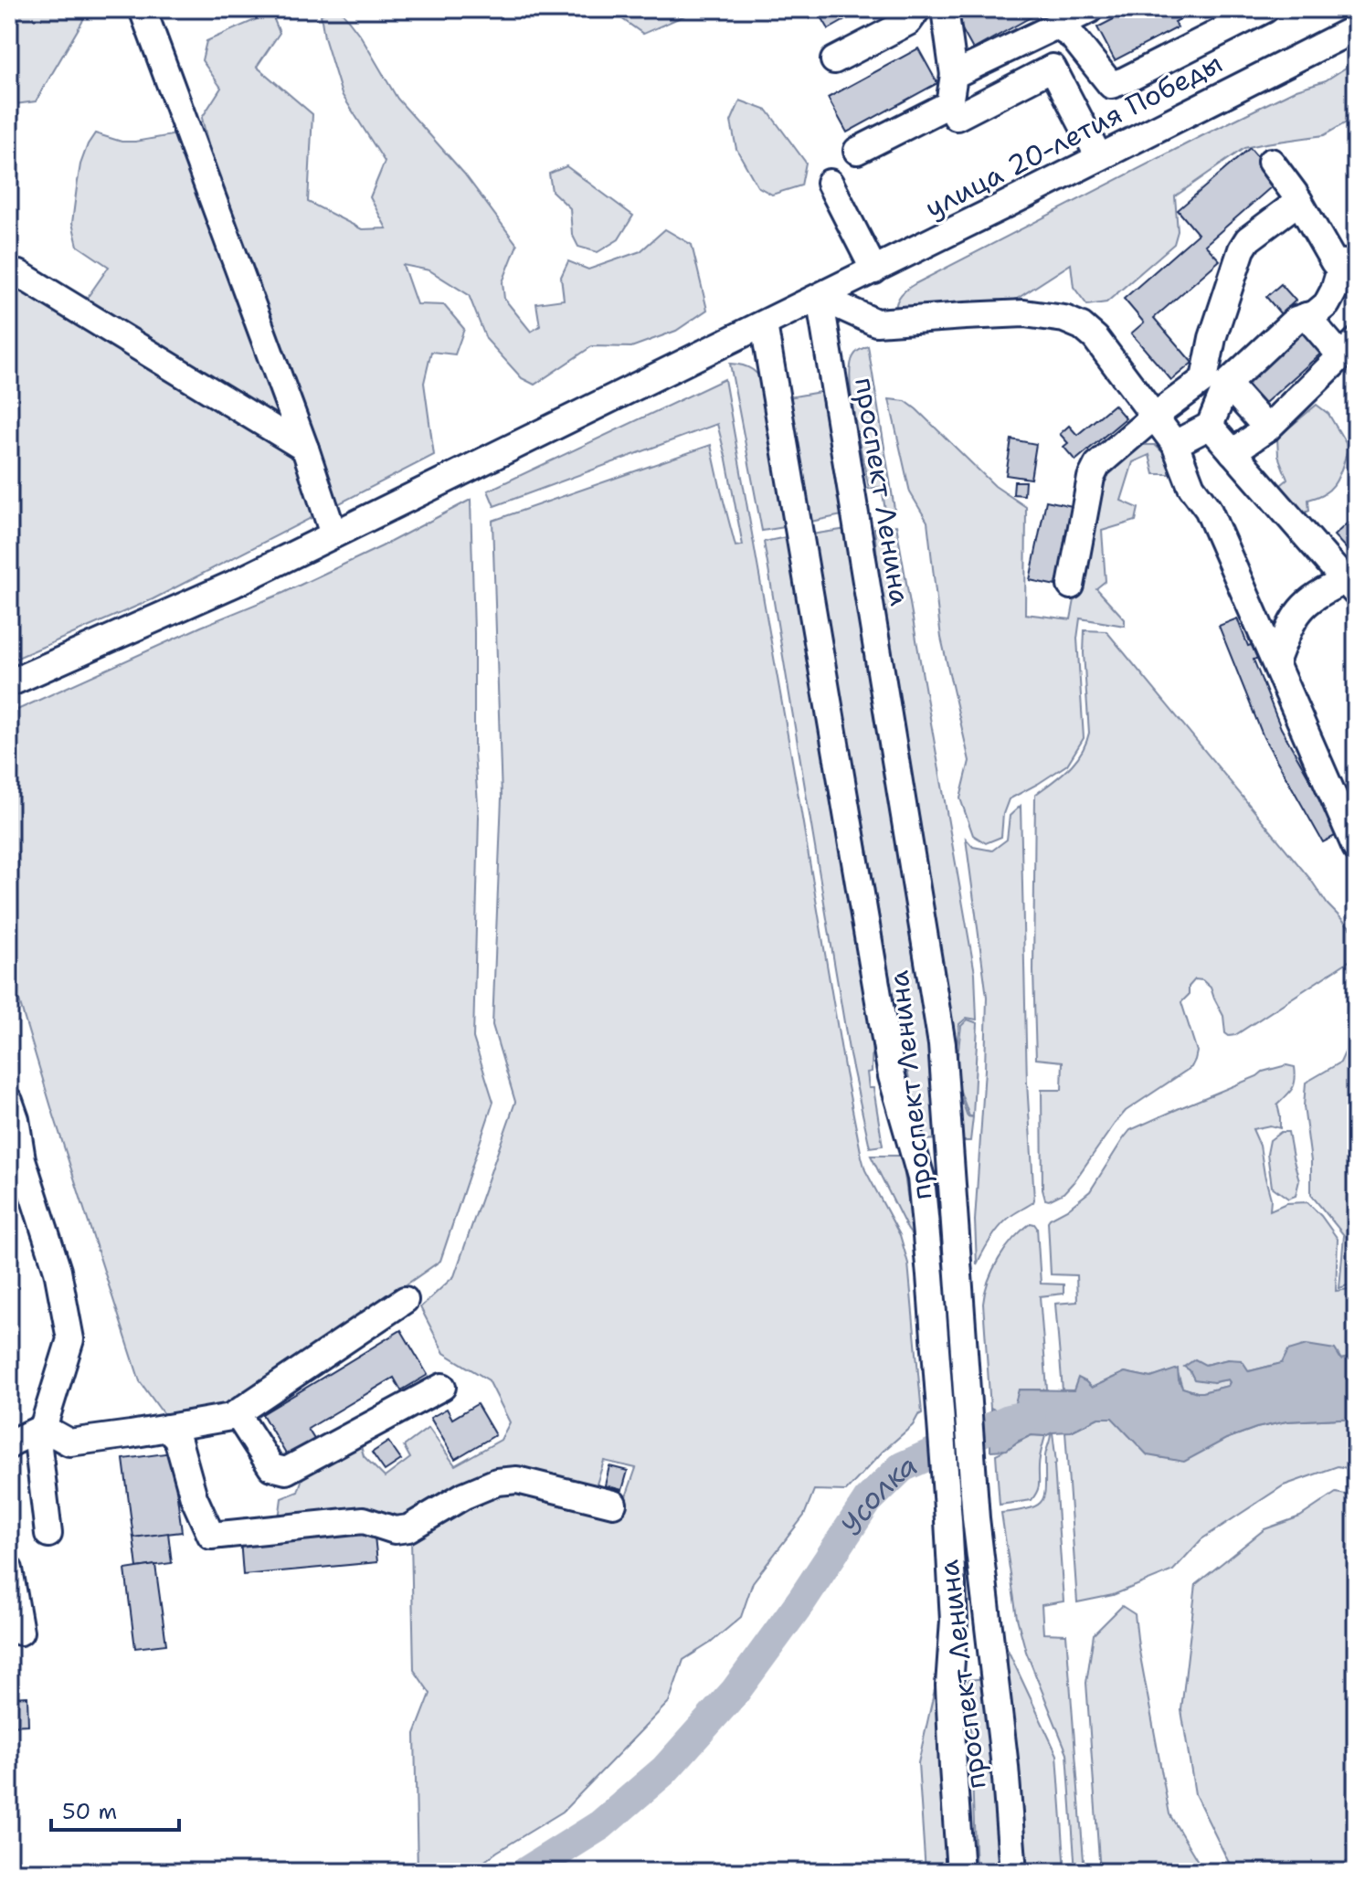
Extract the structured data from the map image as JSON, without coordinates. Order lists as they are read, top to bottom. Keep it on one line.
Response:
{"streets":{"street":["улица 20-летия Победы","проспект Ленина"]},"crossings":[["улица 20-летия Победы","проспект Ленина"]],"water":["Усолка"],"scale_bar":"50 m"}
